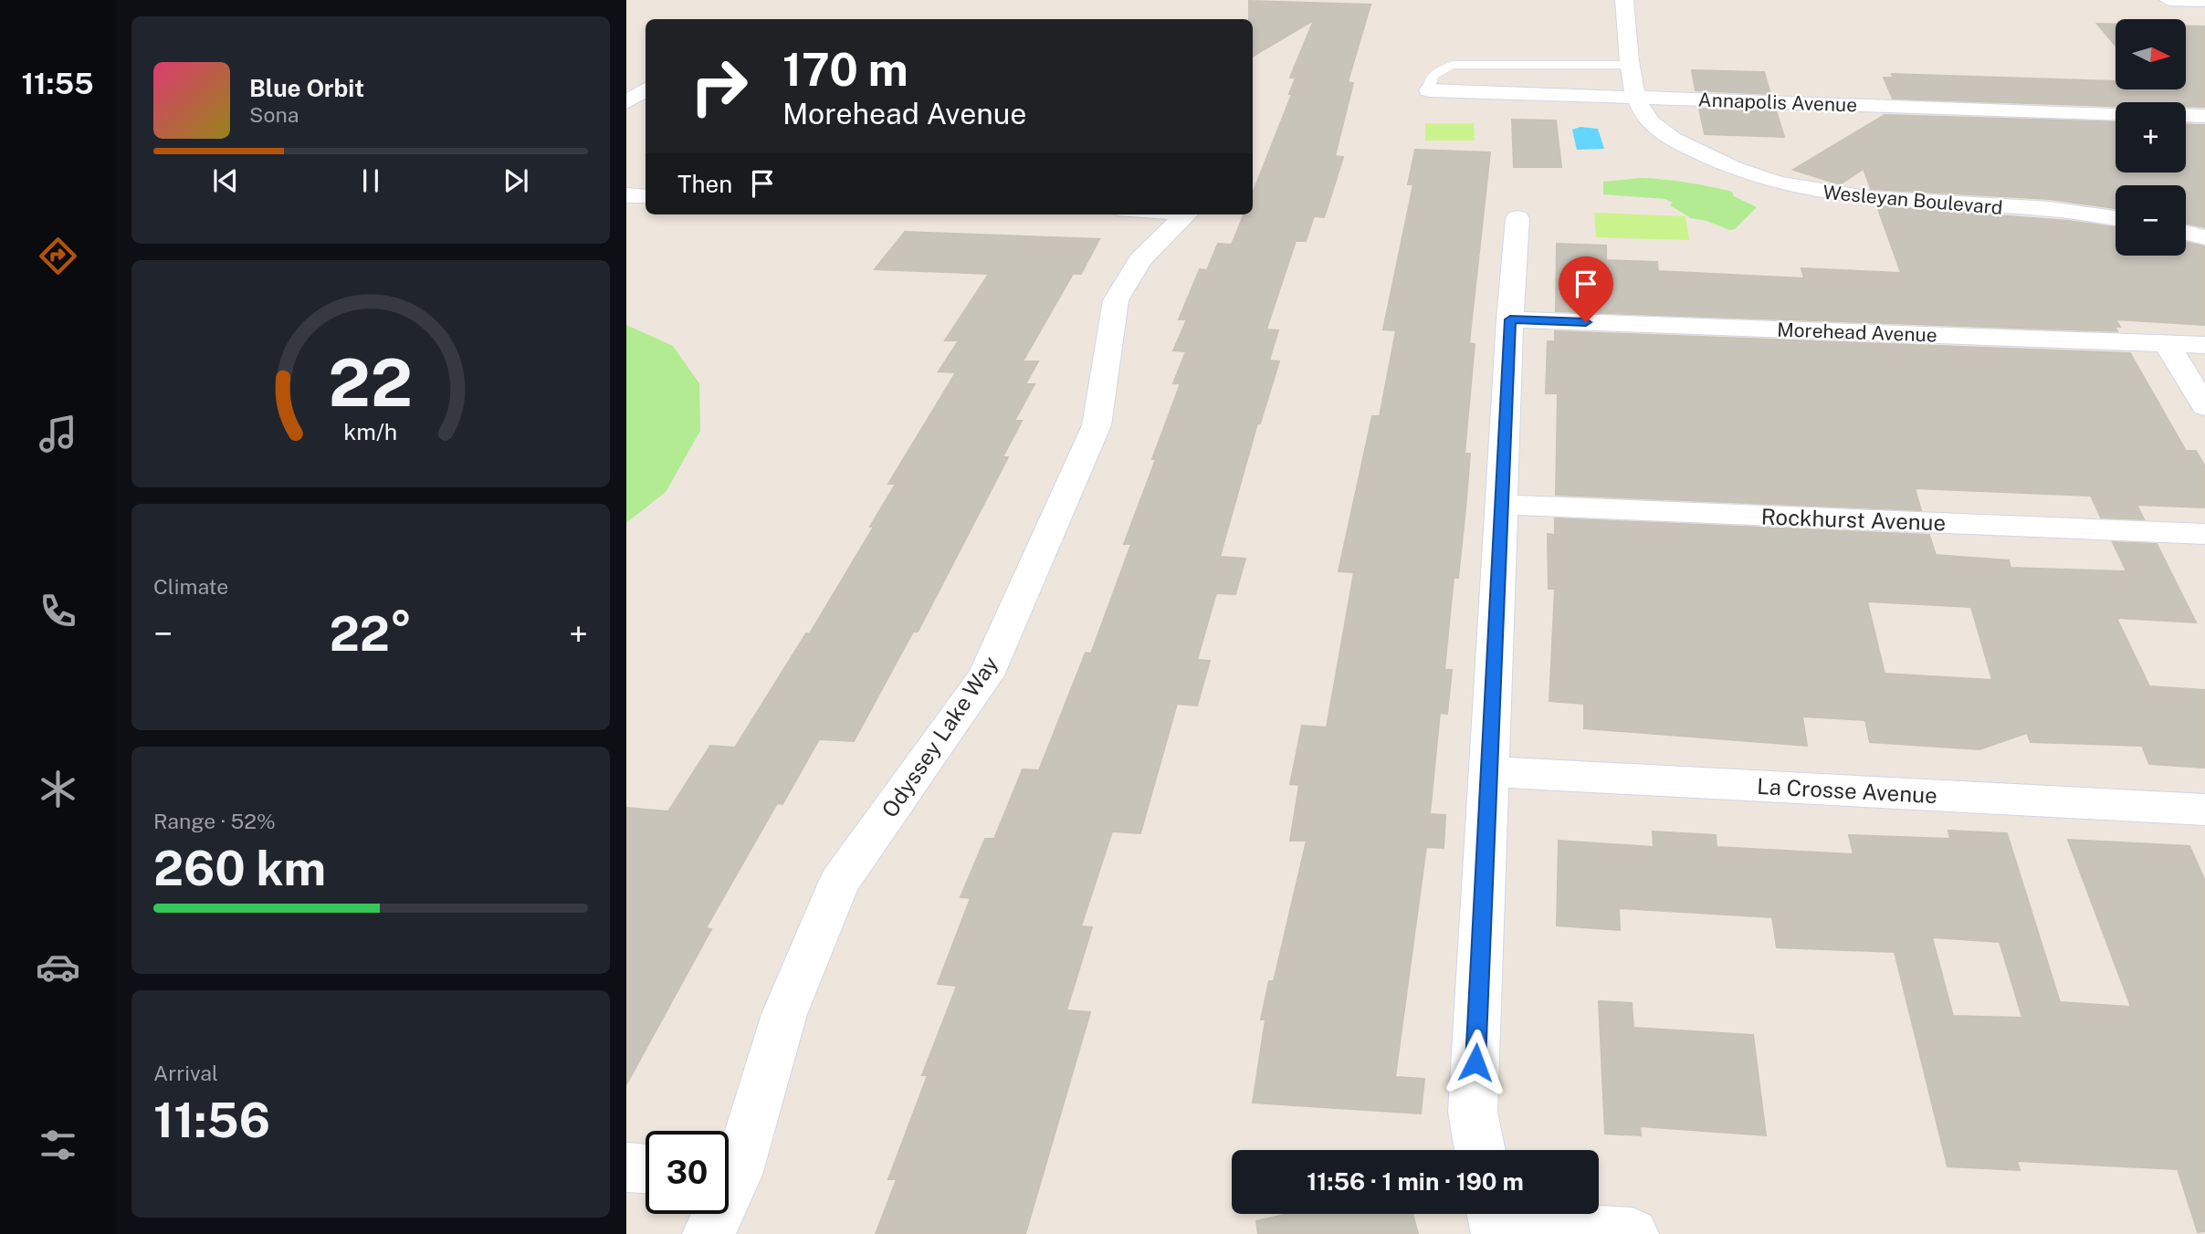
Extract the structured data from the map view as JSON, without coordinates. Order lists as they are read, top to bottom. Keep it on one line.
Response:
{"streets":{"street":["Annapolis Avenue","Wesleyan Boulevard","Morehead Avenue","Rockhurst Avenue","Odyssey Lake Way","La Crosse Avenue"]},"crossings":[["Annapolis Avenue","Wesleyan Boulevard"]],"north":"right","page":{"tabs":"11:55","map_buttons":["+","−"],"turn":["170 m","Morehead Avenue"],"song":["Blue Orbit","Sona"],"then":"Then","tile":["Climate",["Range · 52%","260 km"],["Arrival","11:56"]],"heat":["−","22°","+"],"limit":"30","trip":"11:56 · 1 min · 190 m","gauge":["22","km/h"]}}
